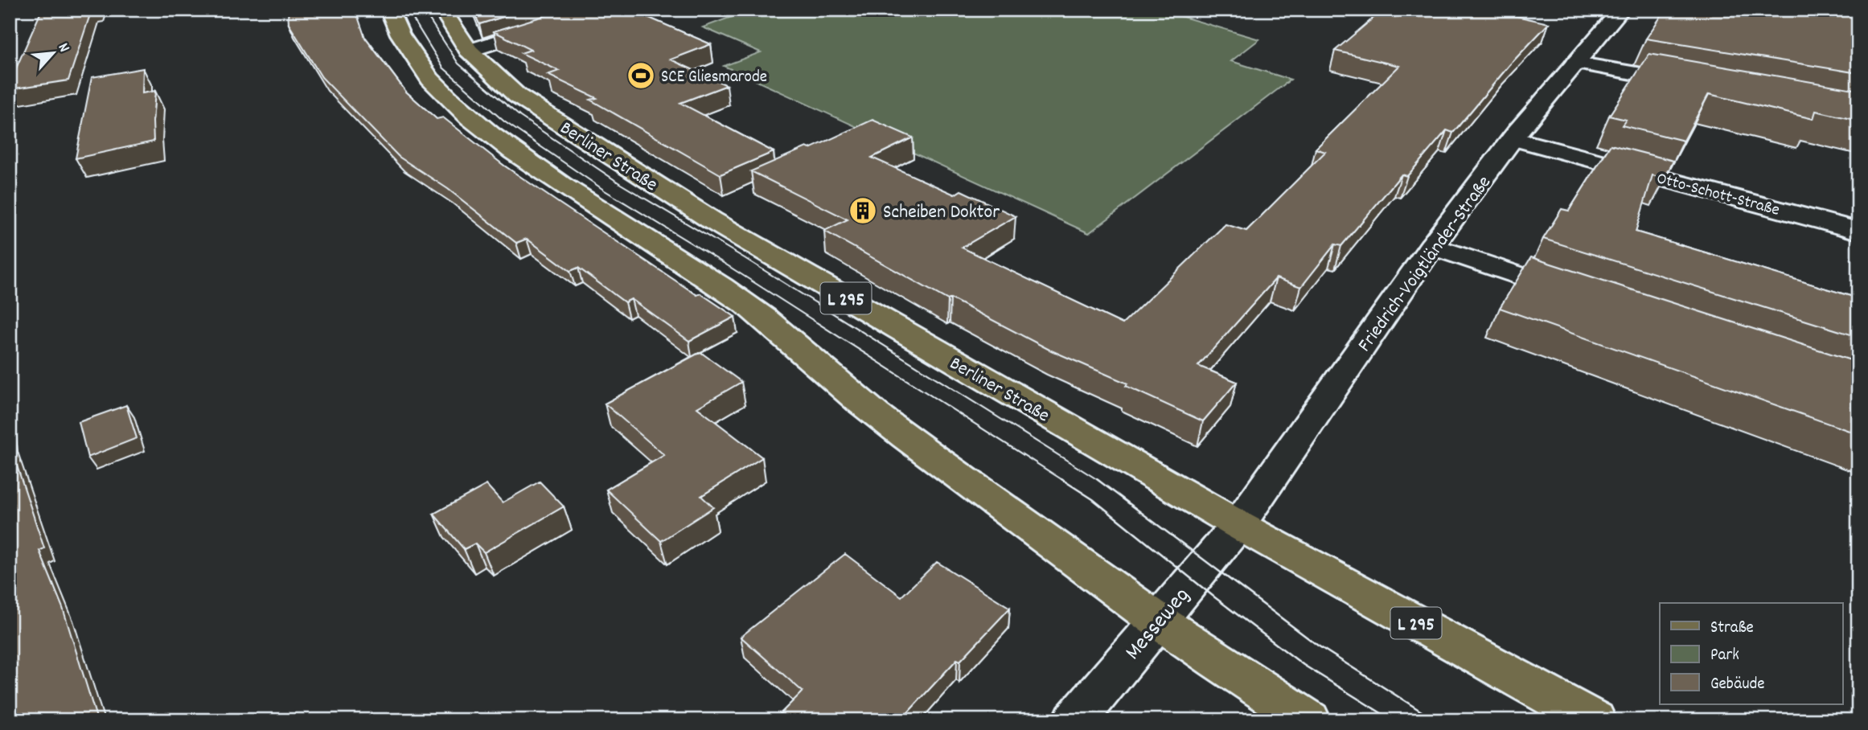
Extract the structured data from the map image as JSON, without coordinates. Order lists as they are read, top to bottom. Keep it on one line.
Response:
{"streets":{"main road":["Berliner Straße","Otto-Schott-Straße","Friedrich-Voigtländer-Straße","L 295","Messeweg"]},"crossings":[["Berliner Straße","Friedrich-Voigtländer-Straße"],["Berliner Straße","Messeweg"],["Otto-Schott-Straße","Friedrich-Voigtländer-Straße"],["Friedrich-Voigtländer-Straße","Messeweg"]],"places":{"sports":["SCE Gliesmarode"],"building":["Scheiben Doktor"]},"legend":["Straße","Park","Gebäude"],"north":"top right"}
